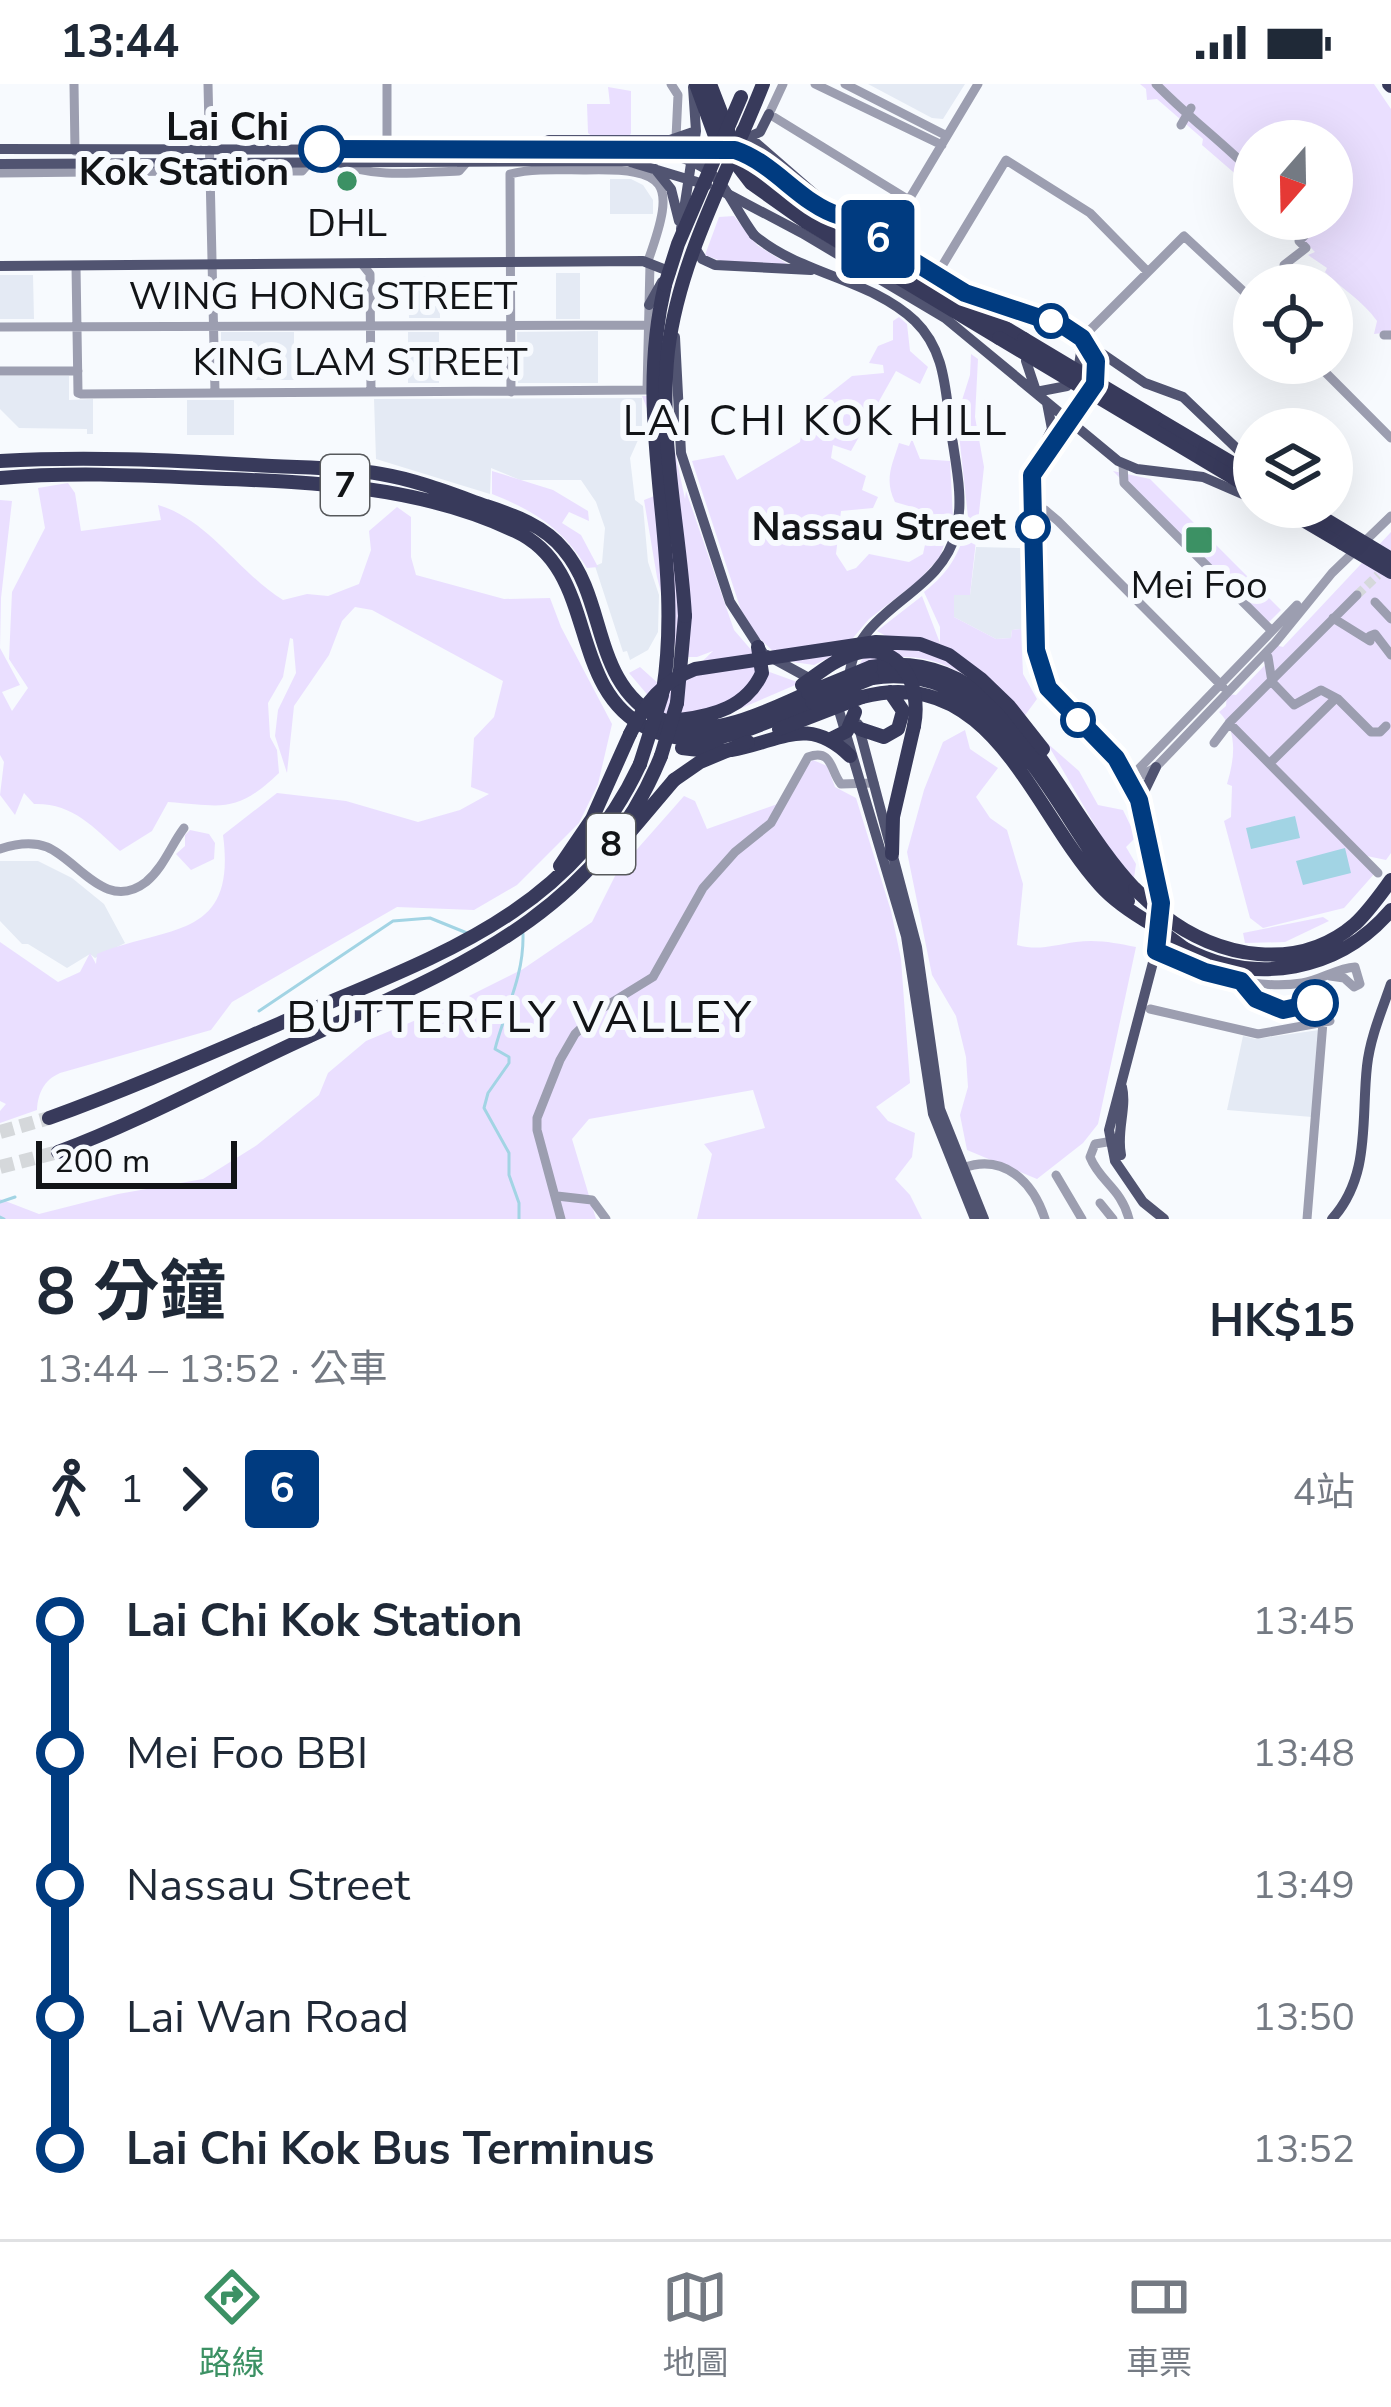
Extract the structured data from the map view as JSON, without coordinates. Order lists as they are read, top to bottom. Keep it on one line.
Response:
{"streets":{"highway":["7","8"],"street":["WING HONG STREET","KING LAM STREET"]},"crossings":[["WING HONG STREET","KING LAM STREET"]],"districts":["LAI CHI KOK HILL","BUTTERFLY VALLEY"],"places":{"other":["Lai Chi Kok Station","DHL","Nassau Street"],"transit":["Mei Foo"]},"lines":["bus line 6"],"scale_bar":"200 m","north":"bottom","page":{"status":"13:44","on_map":"6","scale":"200 m","heading":["8 分鐘","13:44 – 13:52 · 公車","HK$15"],"legs":["1","6","4站"],"list":[{"name":"Lai Chi Kok Station","value":"13:45"},{"name":"Mei Foo BBI","value":"13:48"},{"name":"Nassau Street","value":"13:49"},{"name":"Lai Wan Road","value":"13:50"},{"name":"Lai Chi Kok Bus Terminus","value":"13:52"}],"tabs":["路線","地圖","車票"]}}
